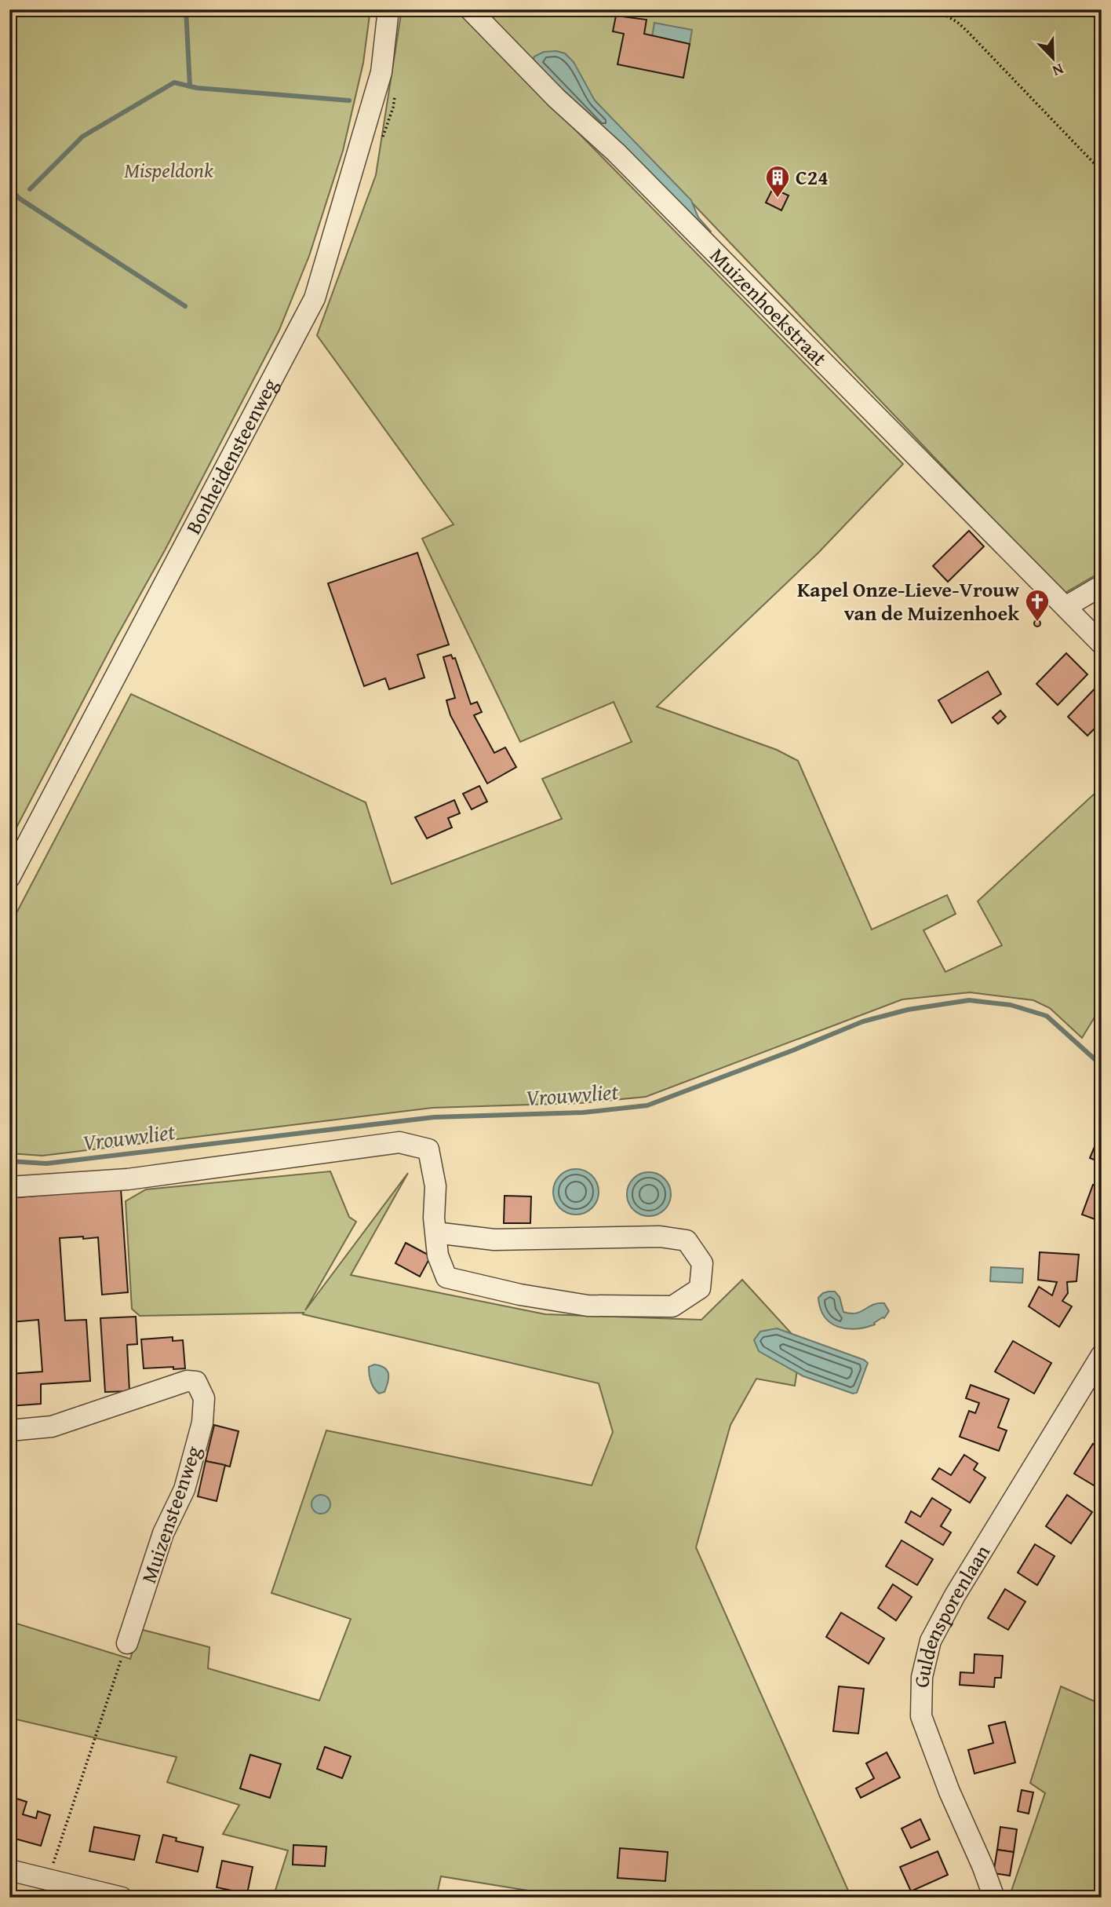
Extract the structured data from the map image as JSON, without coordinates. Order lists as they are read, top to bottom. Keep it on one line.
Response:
{"streets":{"street":["Muizenhoekstraat","Bonheidensteenweg","Muizensteenweg","Guldensporenlaan"]},"water":["Vrouwvliet"],"parks":["Mispeldonk"],"places":{"building":["C24"],"church":["Kapel Onze-Lieve-Vrouw van de Muizenhoek"]},"north":"bottom right"}
